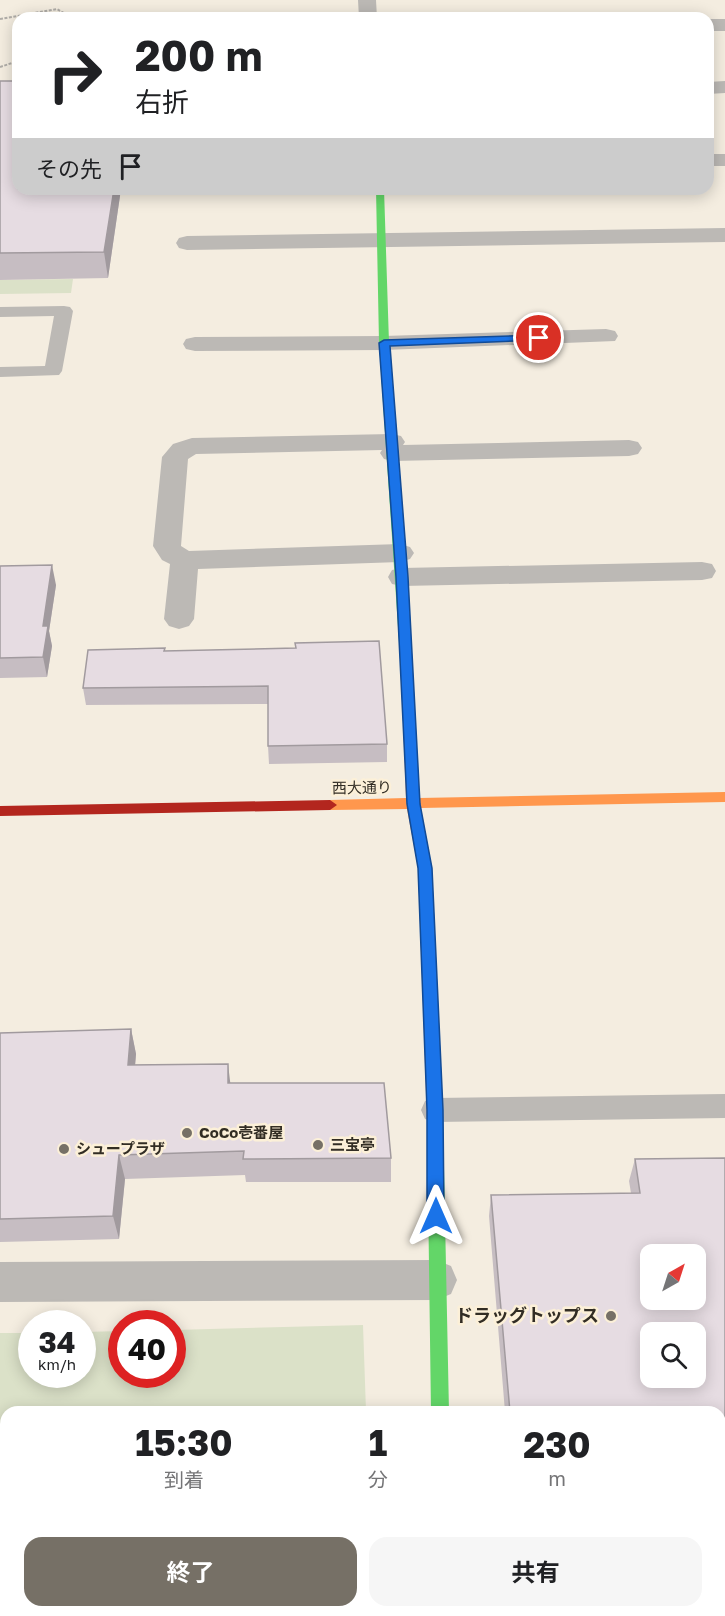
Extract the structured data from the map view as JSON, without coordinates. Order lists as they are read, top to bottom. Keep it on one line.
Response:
{"streets":{"street":["西大通り"]},"places":["CoCo壱番屋","三宝亭","シュープラザ","ドラッグトップス"],"north":"top right","page":{"turn":["200 m","右折"],"then":"その先","speed":"34 km/h","limit":"40","eta":["15:30","到着","1","分","230","m"],"buttons":["終了","共有"]}}
